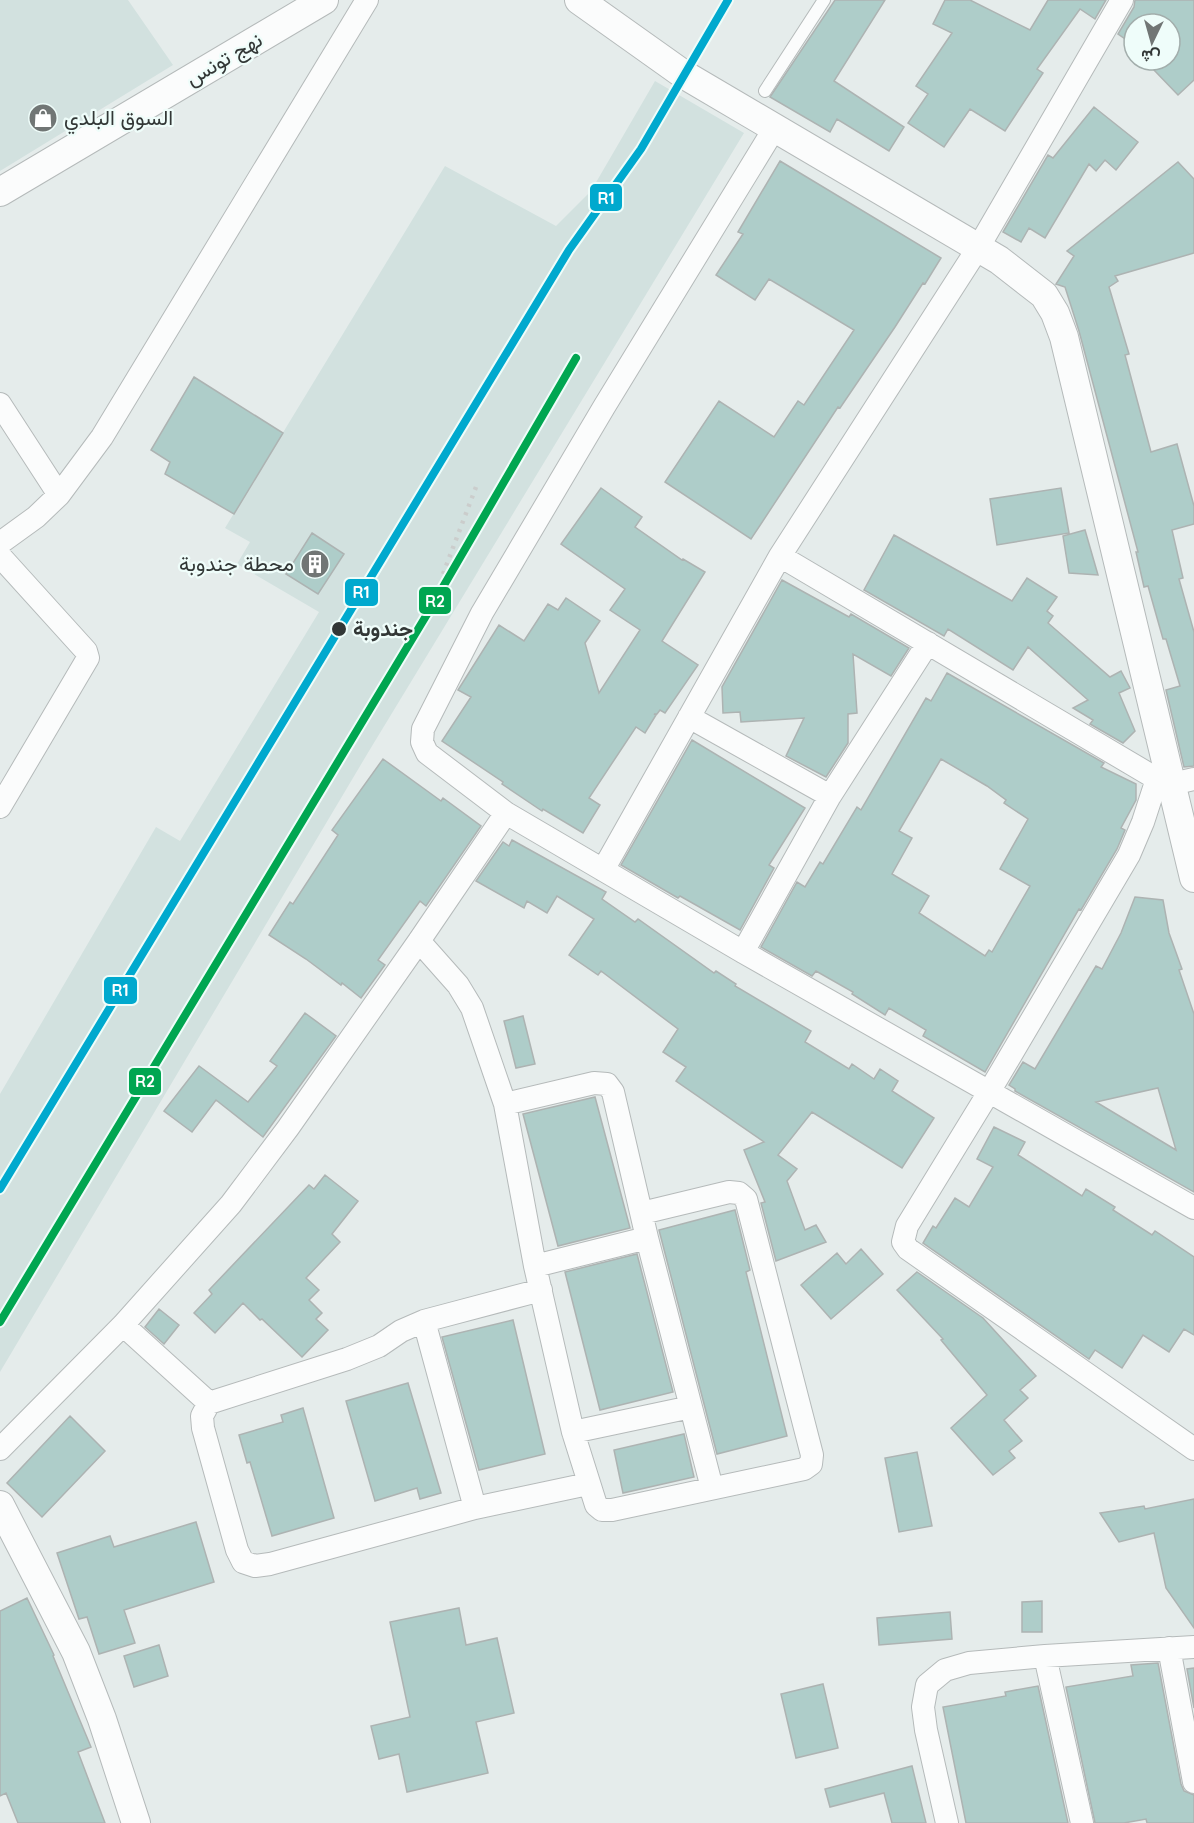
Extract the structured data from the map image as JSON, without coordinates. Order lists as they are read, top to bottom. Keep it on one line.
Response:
{"streets":{"street":["نهج تونس"]},"places":{"shop":["السوق البلدي"],"building":["محطة جندوبة"],"other":["جندوبة"]},"lines":["transit line R1","transit line R2"],"north":"bottom"}
